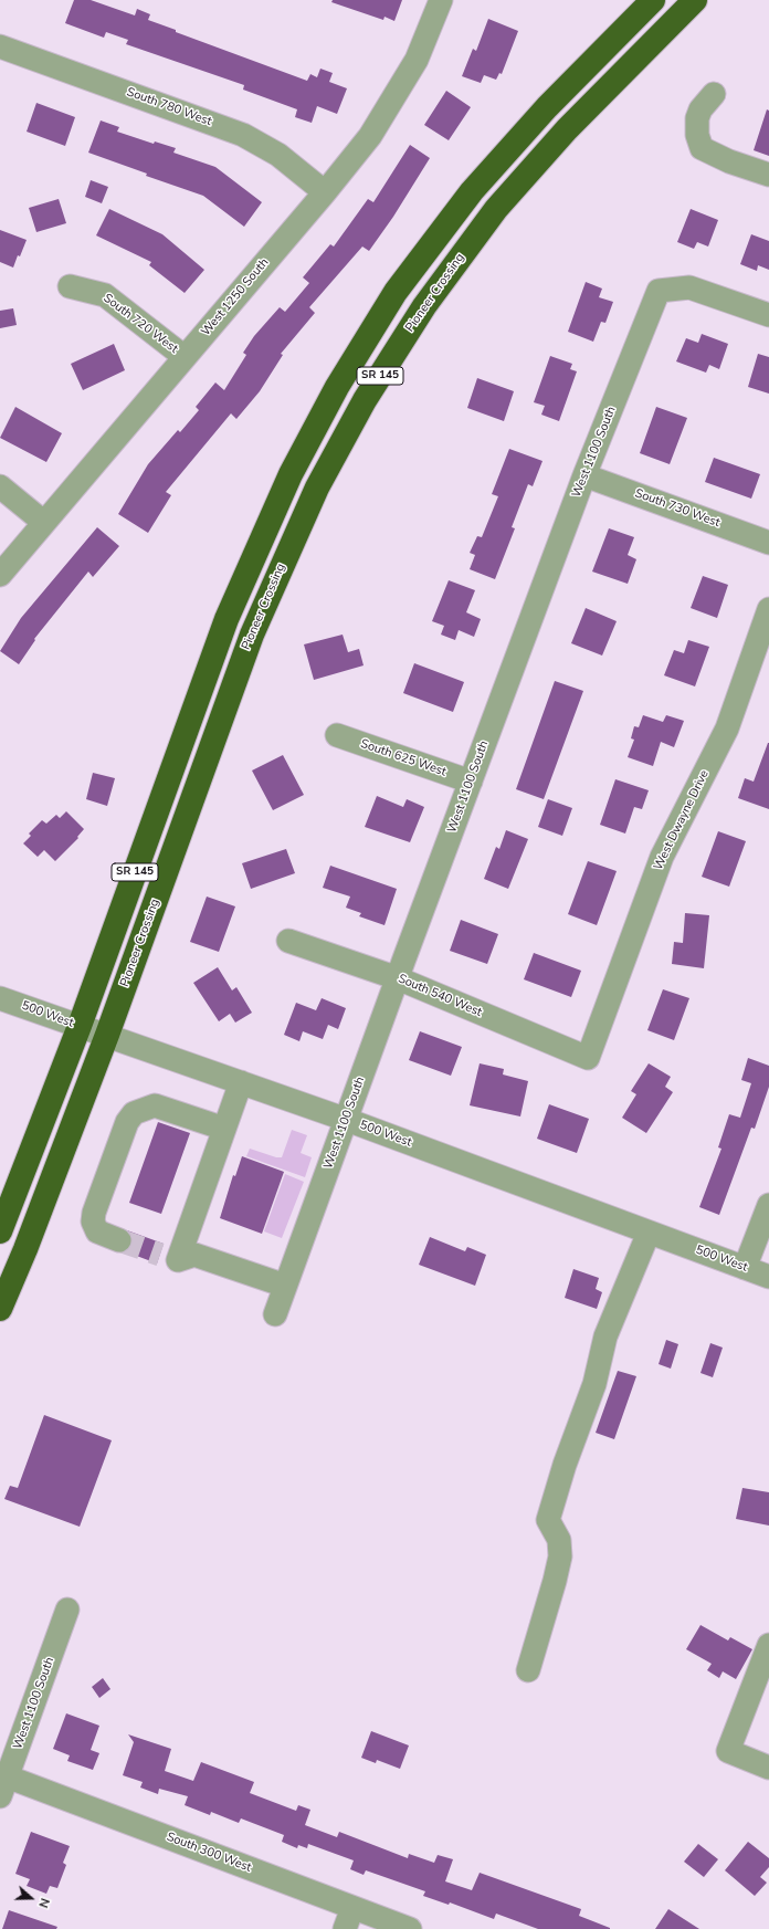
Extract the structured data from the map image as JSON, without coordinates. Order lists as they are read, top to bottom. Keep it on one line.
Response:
{"streets":{"highway":["Pioneer Crossing","SR 145"],"street":["South 780 West","West 1250 South","South 720 West","West 1100 South","South 730 West","South 625 West","West Dwayne Drive","South 540 West","500 West","South 300 West"]},"crossings":[["South 780 West","West 1250 South"],["Pioneer Crossing","500 West"],["West 1250 South","South 720 West"],["SR 145","500 West"],["West 1100 South","South 730 West"],["West 1100 South","South 625 West"],["West 1100 South","South 540 West"],["West 1100 South","500 West"],["West 1100 South","South 300 West"],["West Dwayne Drive","South 540 West"]],"north":"right"}
